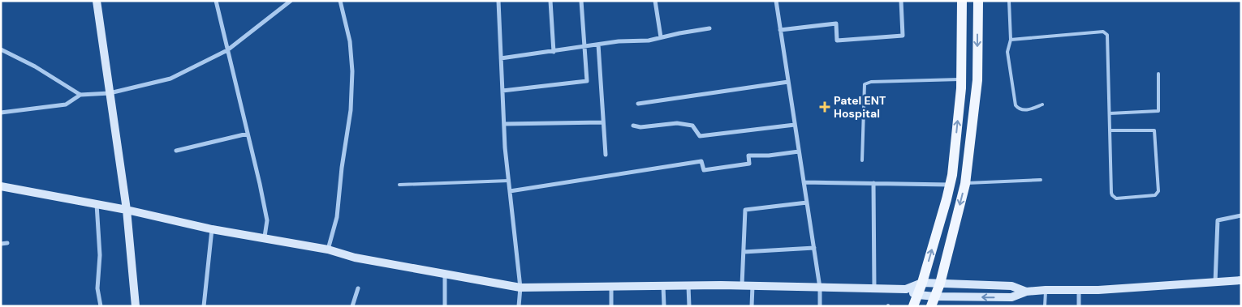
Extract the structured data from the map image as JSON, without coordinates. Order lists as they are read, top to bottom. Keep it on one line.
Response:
{"places":{"health":["Patel ENT Hospital"]}}
